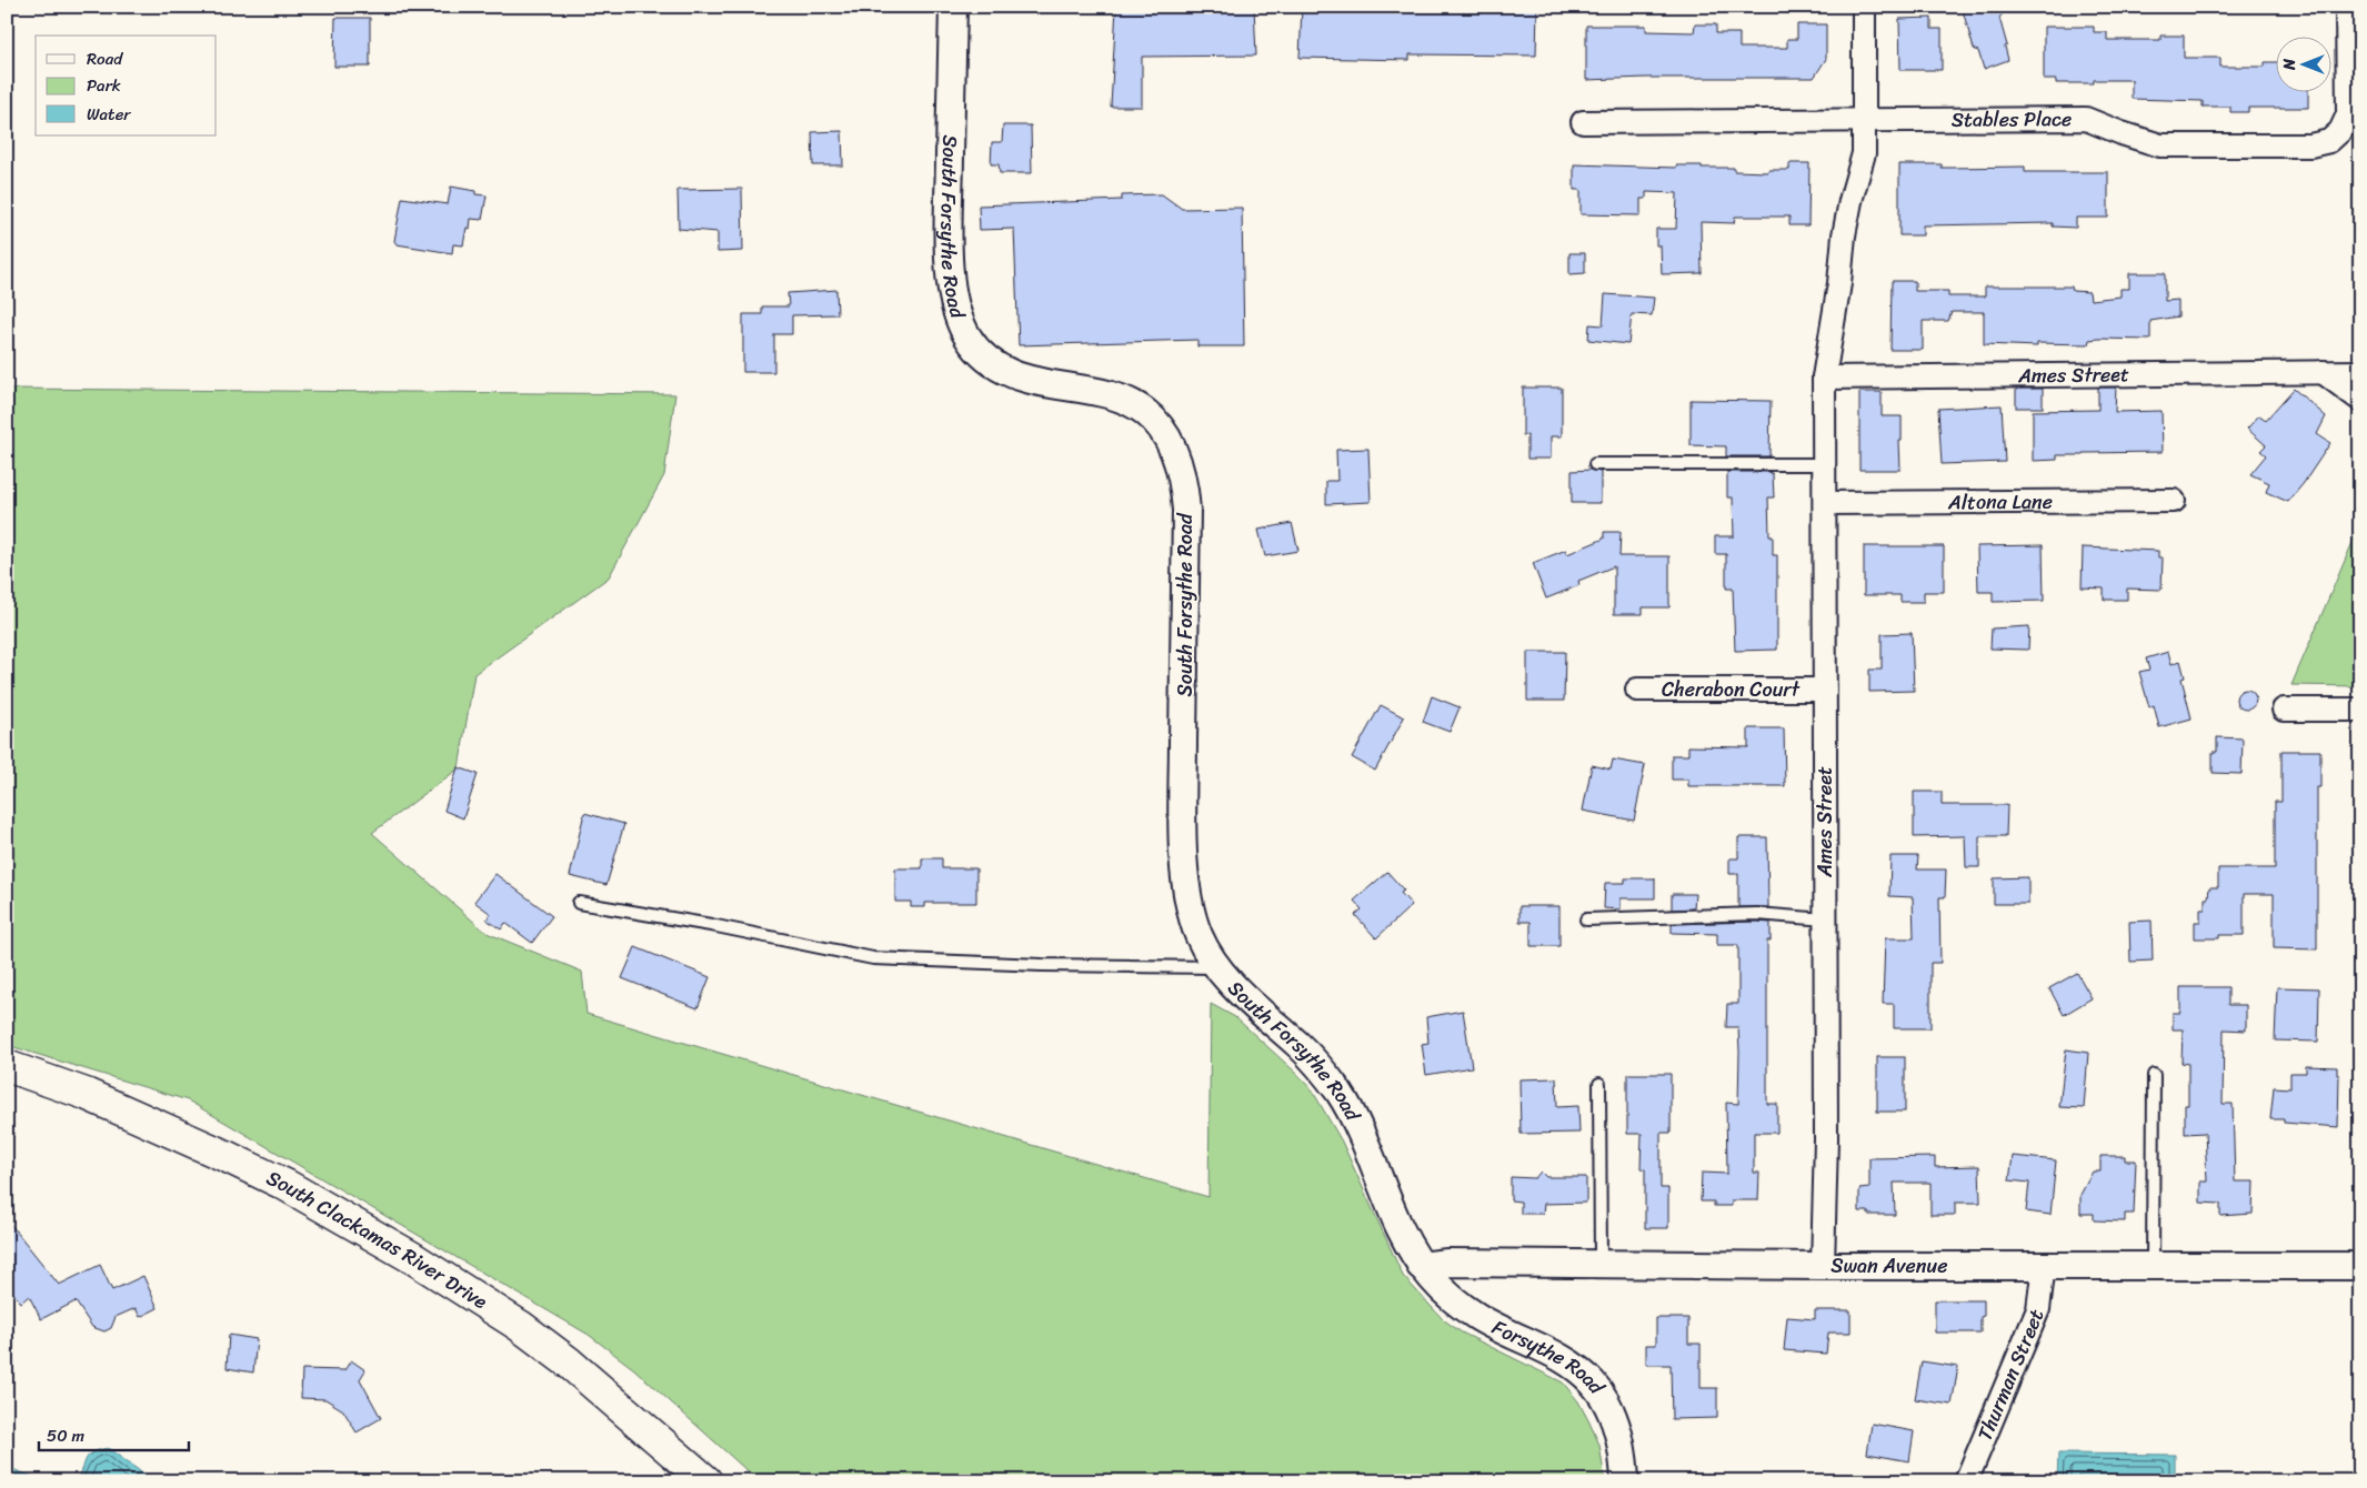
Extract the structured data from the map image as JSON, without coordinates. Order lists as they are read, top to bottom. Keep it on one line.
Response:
{"streets":{"main road":["South Clackamas River Drive"],"street":["Stables Place","South Forsythe Road","Ames Street","Altona Lane","Cherabon Court","Swan Avenue","Forsythe Road","Thurman Street"]},"crossings":[["Stables Place","Ames Street"],["South Forsythe Road","Swan Avenue"],["South Forsythe Road","Forsythe Road"],["Ames Street","Altona Lane"],["Ames Street","Cherabon Court"],["Ames Street","Swan Avenue"],["Swan Avenue","Forsythe Road"],["Swan Avenue","Thurman Street"]],"legend":["Road","Park","Water"],"scale_bar":"50 m","north":"left"}
